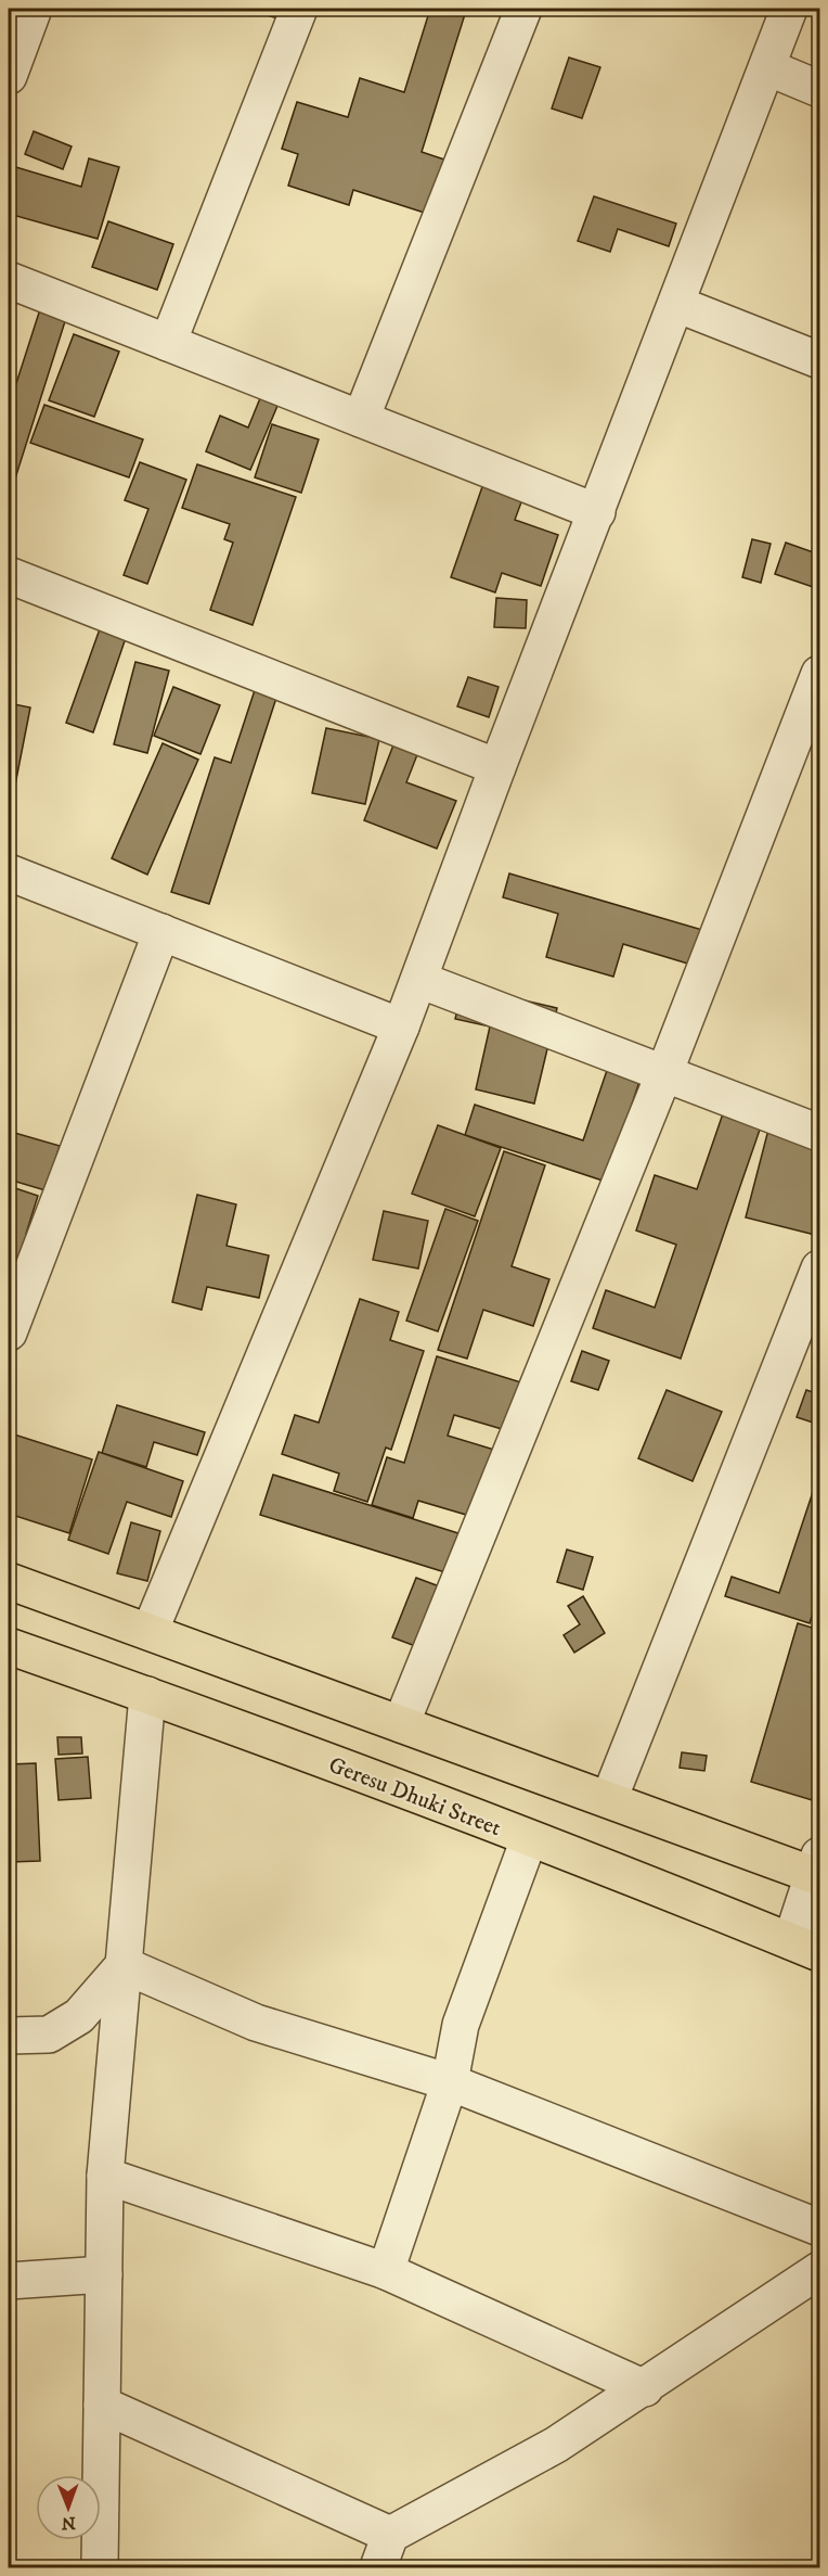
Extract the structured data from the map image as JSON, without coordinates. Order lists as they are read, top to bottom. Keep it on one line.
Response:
{"streets":{"main road":["Geresu Dhuki Street"]},"north":"bottom"}
